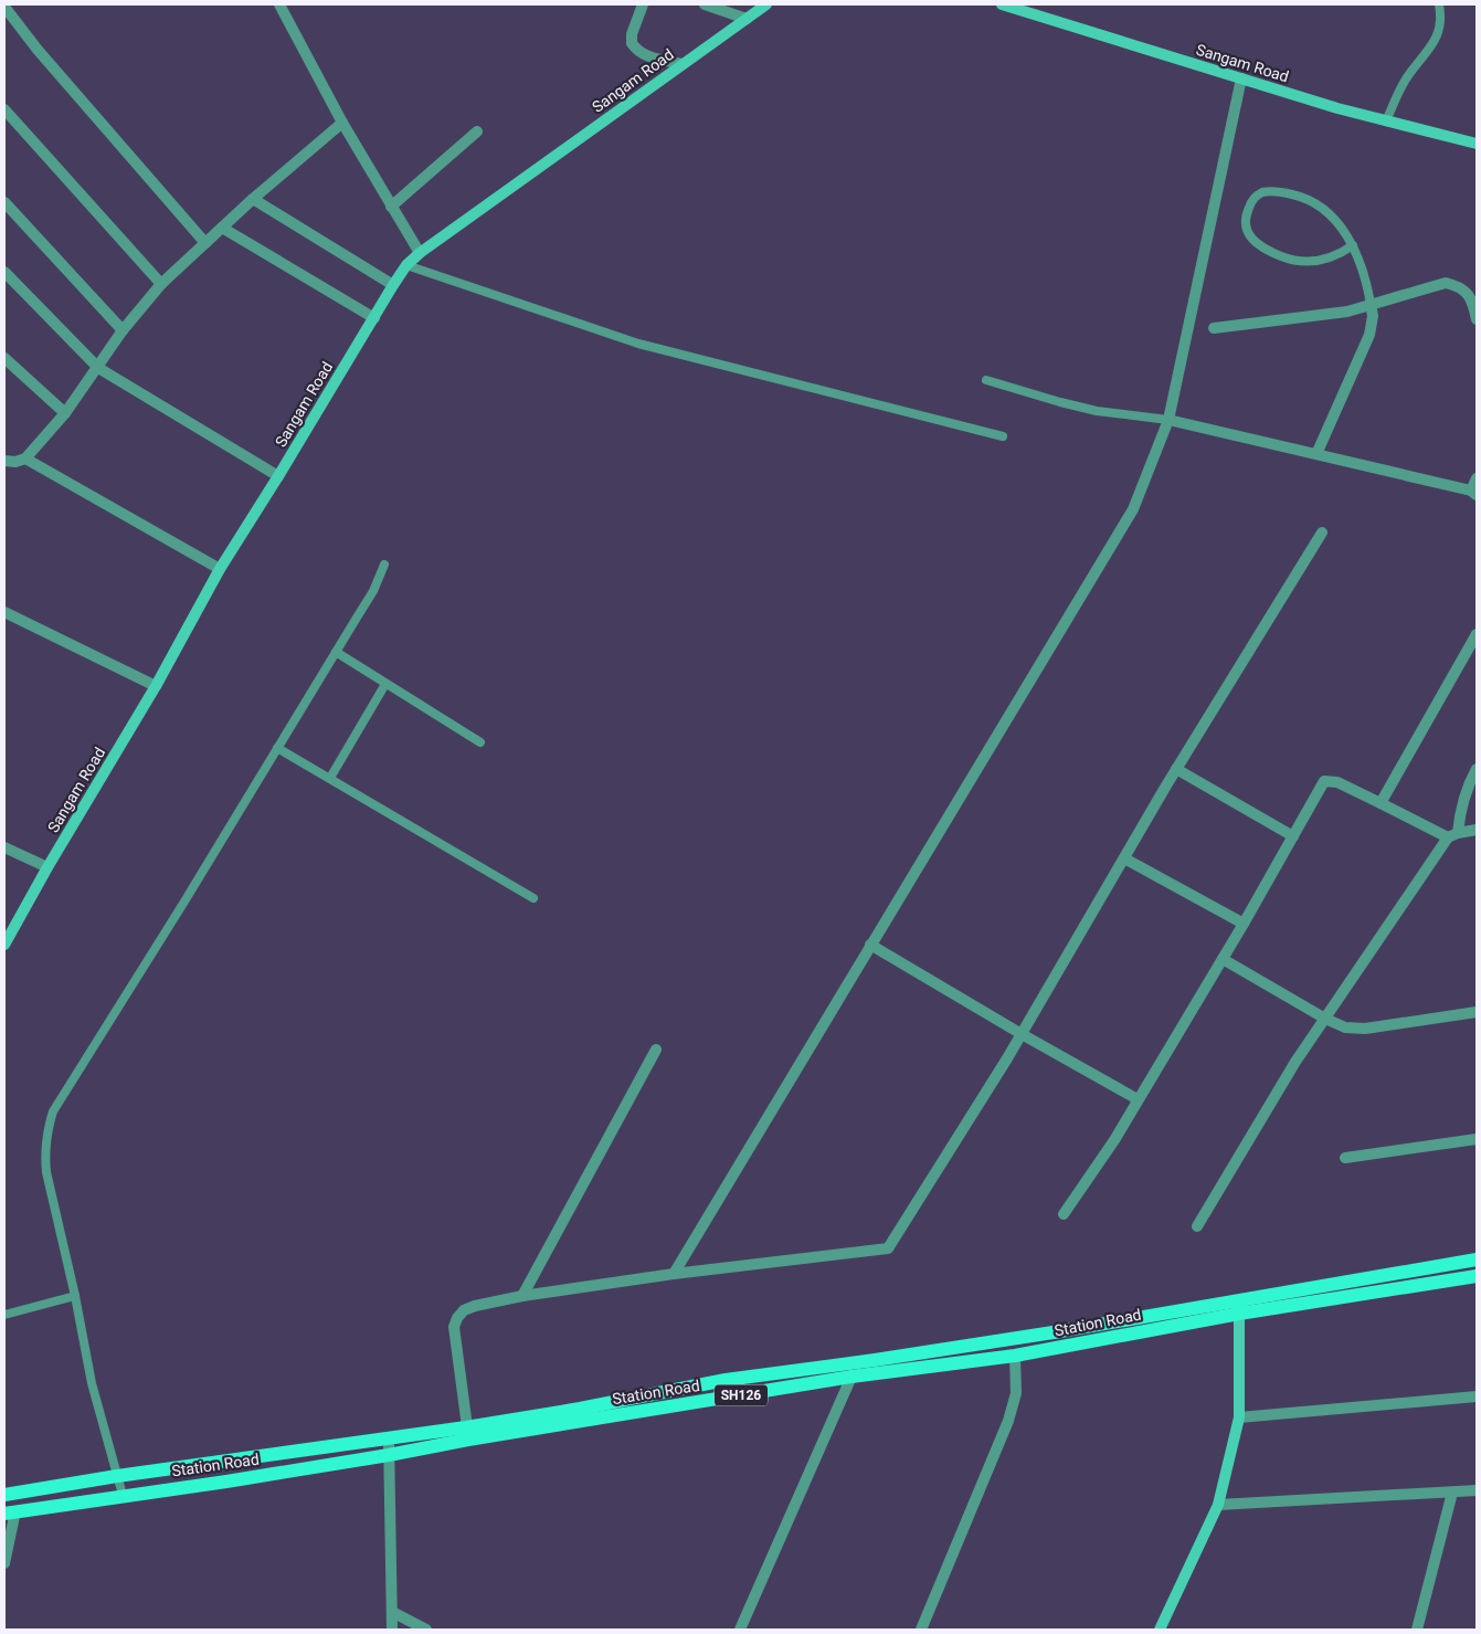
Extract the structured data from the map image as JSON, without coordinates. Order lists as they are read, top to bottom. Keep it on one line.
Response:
{"streets":{"main road":["Station Road","SH126"],"street":["Sangam Road"]}}
